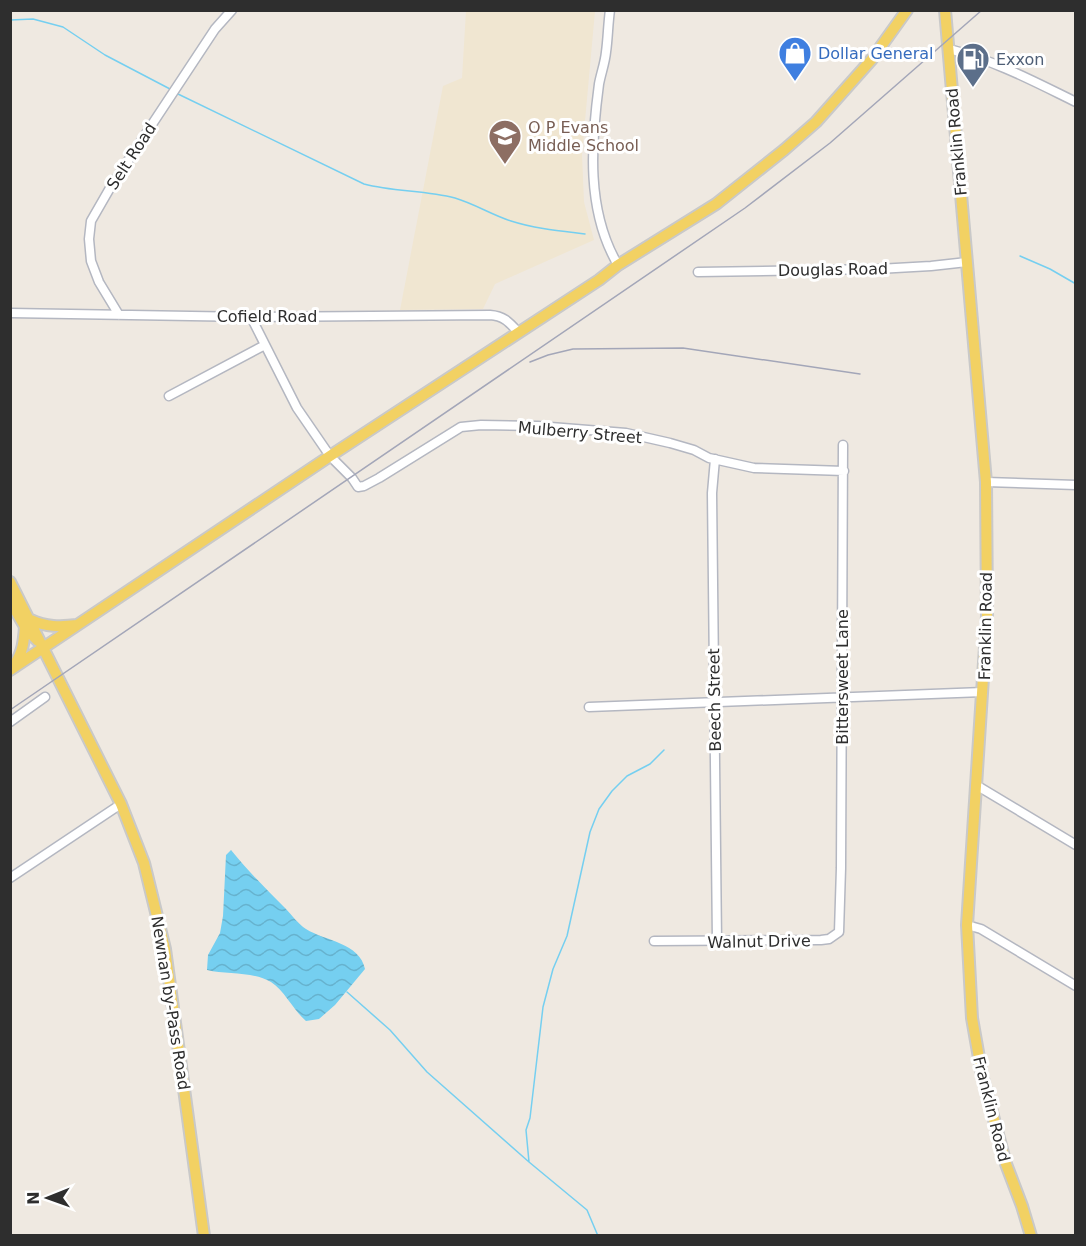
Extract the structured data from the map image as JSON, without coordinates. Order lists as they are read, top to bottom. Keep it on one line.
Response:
{"streets":{"main road":["Franklin Road","Newnan by-Pass Road"],"street":["Selt Road","Douglas Road","Cofield Road","Mulberry Street","Bittersweet Lane","Beech Street","Walnut Drive"]},"crossings":[["Franklin Road","Douglas Road"],["Selt Road","Cofield Road"],["Mulberry Street","Bittersweet Lane"],["Mulberry Street","Beech Street"],["Bittersweet Lane","Walnut Drive"],["Beech Street","Walnut Drive"]],"places":{"shop":["Dollar General"],"fuel station":["Exxon"],"school or university":["O P Evans Middle School"]},"north":"left"}
